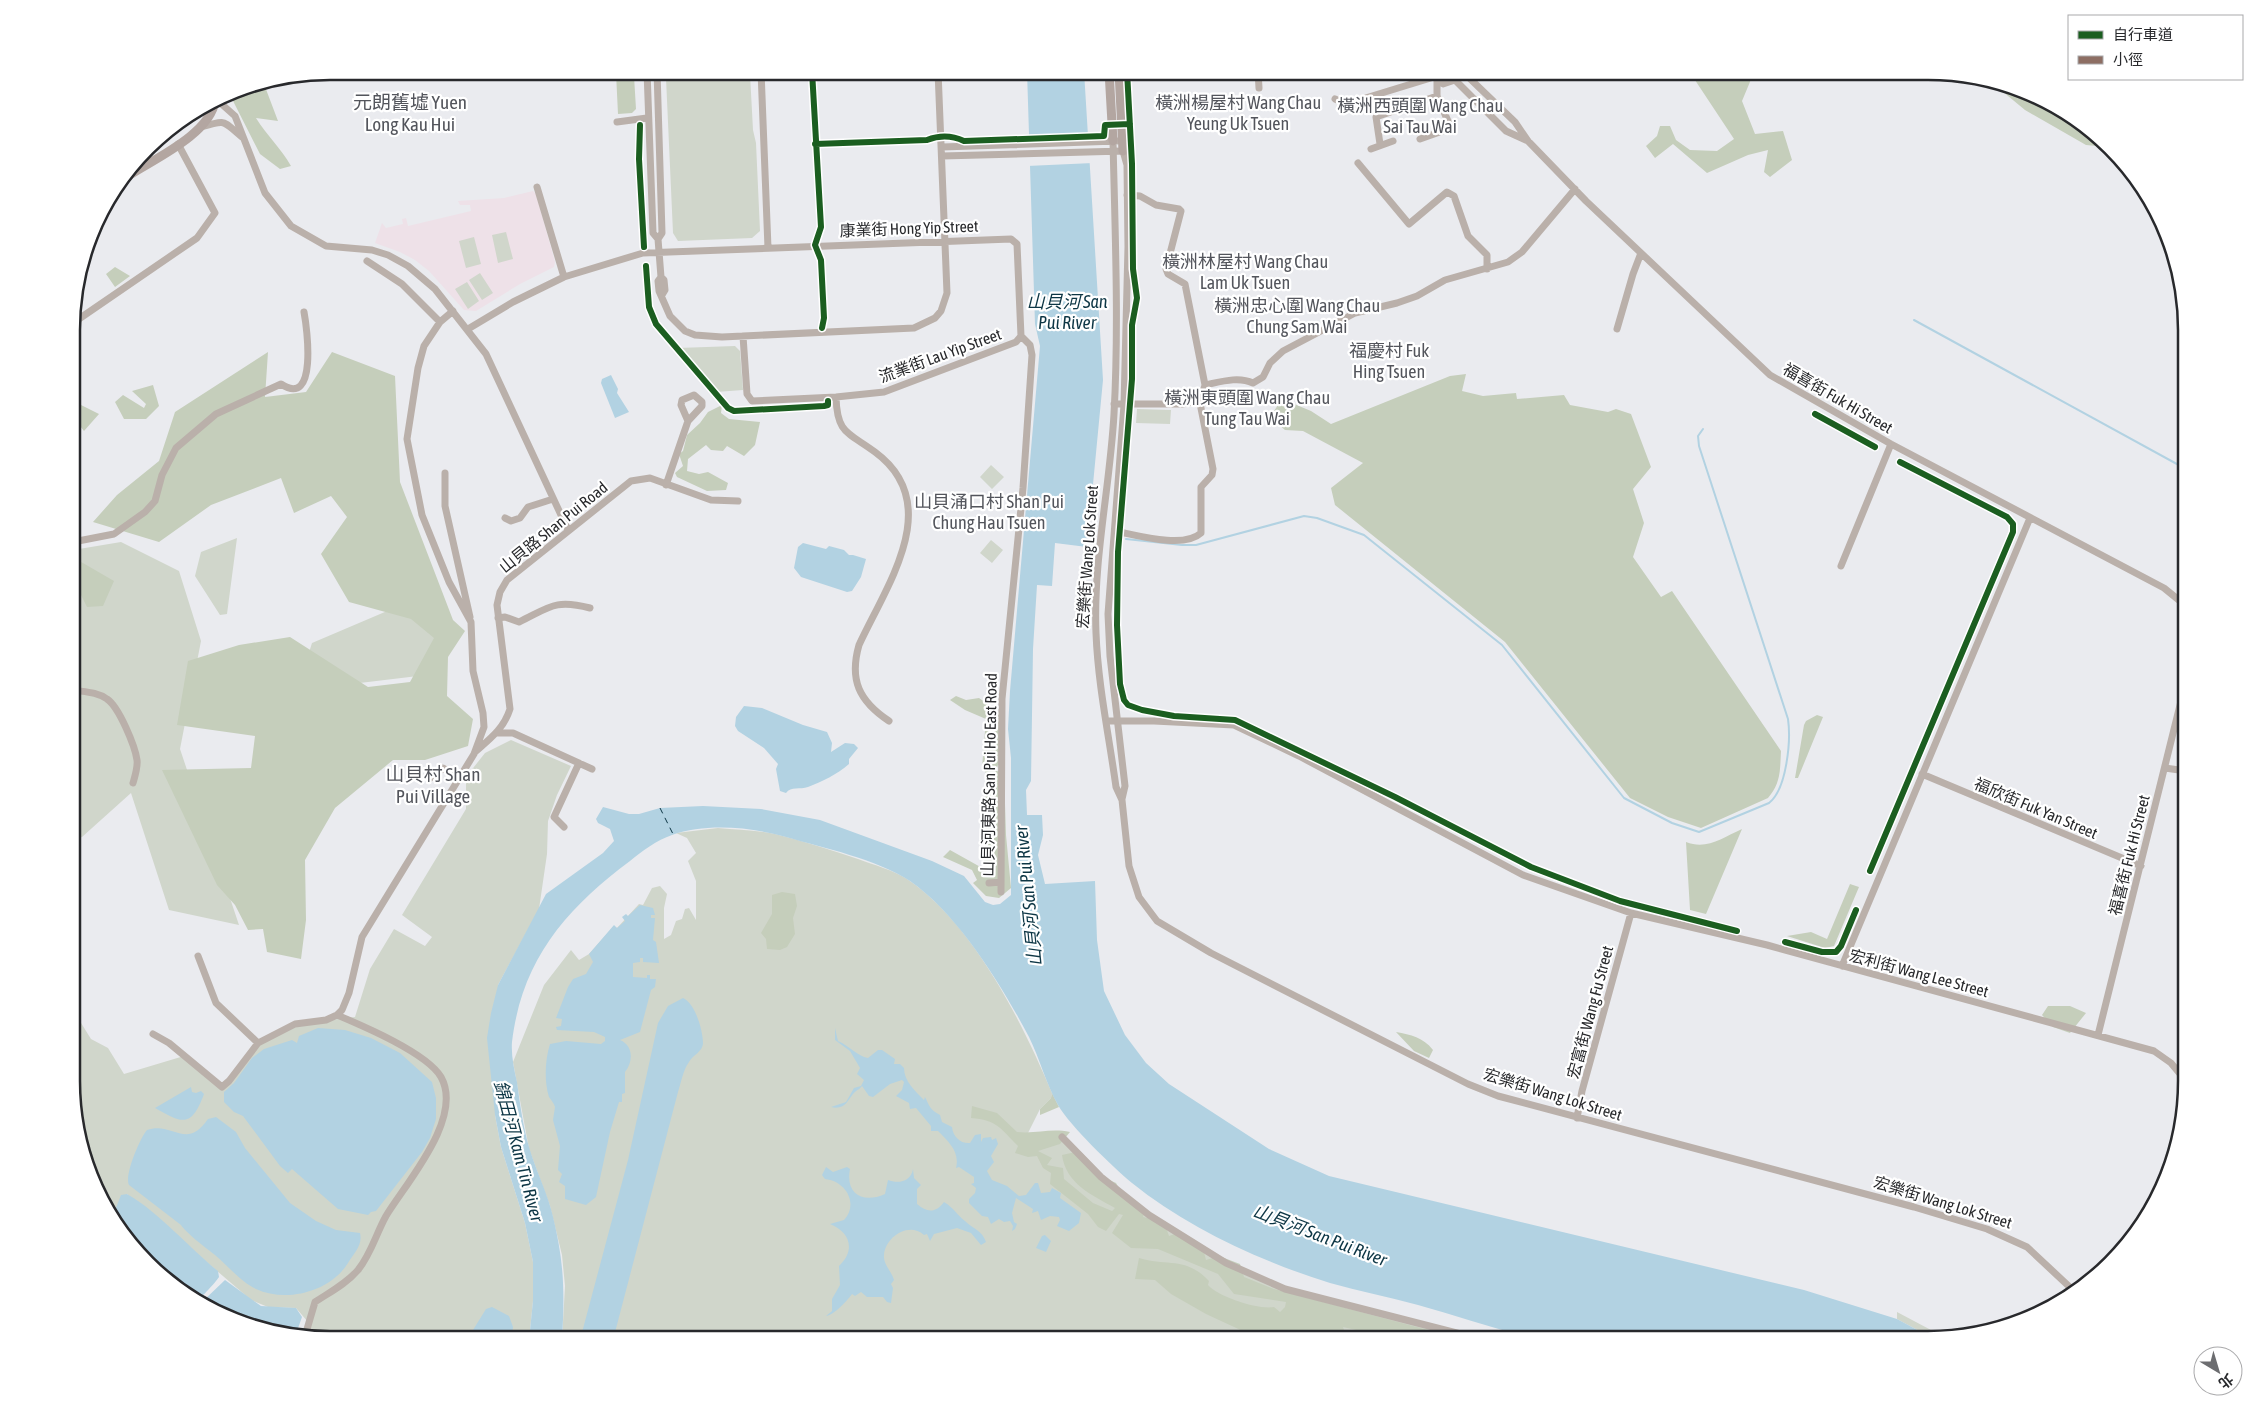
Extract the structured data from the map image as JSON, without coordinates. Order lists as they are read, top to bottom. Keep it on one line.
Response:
{"streets":{"main road":["宏樂街 Wang Lok Street"],"street":["康業街 Hong Yip Street","流業街 Lau Yip Street","福喜街 Fuk Hi Street","山貝路 Shan Pui Road","山貝河東路 San Pui Ho East Road","福欣街 Fuk Yan Street","宏利街 Wang Lee Street","宏富街 Wang Fu Street"]},"crossings":[["康業街 Hong Yip Street","流業街 Lau Yip Street"],["流業街 Lau Yip Street","山貝河東路 San Pui Ho East Road"],["福喜街 Fuk Hi Street","福欣街 Fuk Yan Street"],["福喜街 Fuk Hi Street","宏利街 Wang Lee Street"],["宏樂街 Wang Lok Street","宏利街 Wang Lee Street"],["宏樂街 Wang Lok Street","宏富街 Wang Fu Street"],["宏利街 Wang Lee Street","宏富街 Wang Fu Street"]],"districts":["元朗舊墟 Yuen Long Kau Hui","橫洲楊屋村 Wang Chau Yeung Uk Tsuen","橫洲西頭圍 Wang Chau Sai Tau Wai","橫洲林屋村 Wang Chau Lam Uk Tsuen","橫洲忠心圍 Wang Chau Chung Sam Wai","福慶村 Fuk Hing Tsuen","橫洲東頭圍 Wang Chau Tung Tau Wai","山貝涌口村 Shan Pui Chung Hau Tsuen","山貝村 Shan Pui Village"],"water":["山貝河 San Pui River","錦田河 Kam Tin River"],"legend":["自行車道","小徑"],"north":"bottom right"}
